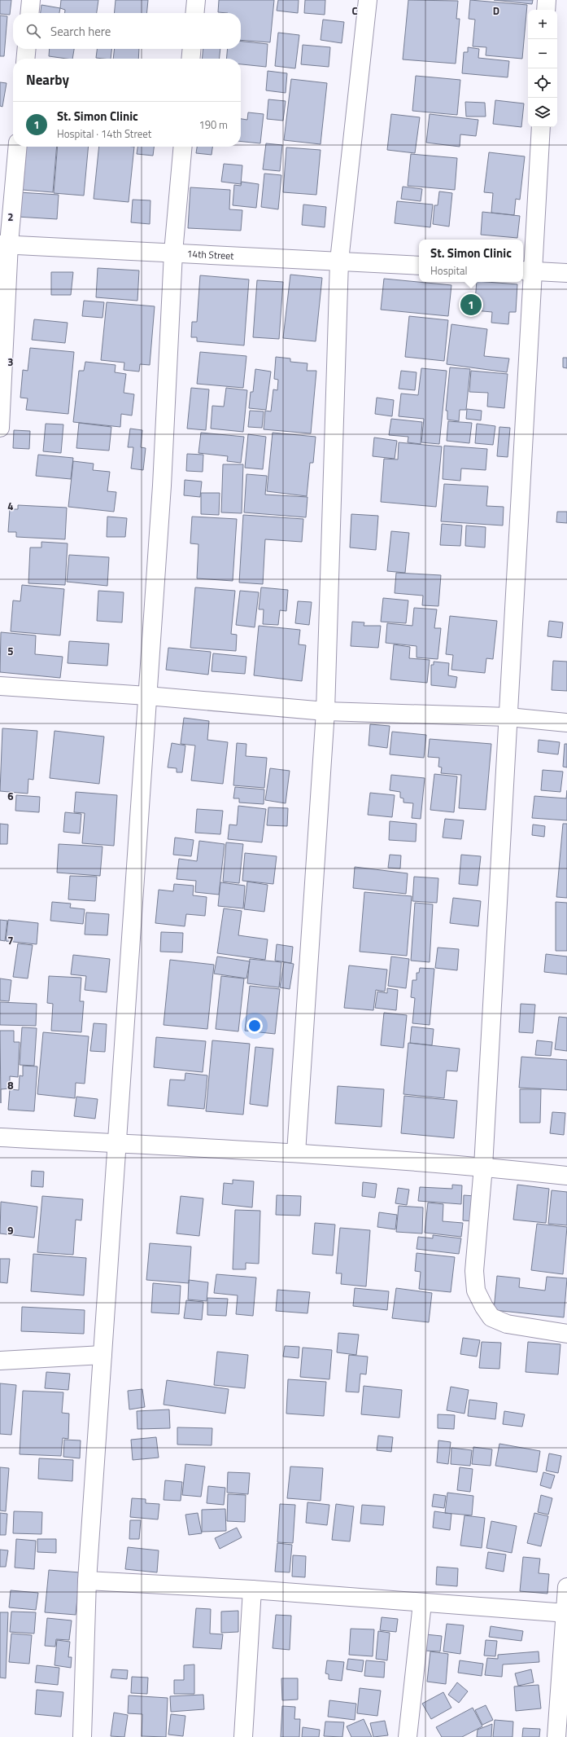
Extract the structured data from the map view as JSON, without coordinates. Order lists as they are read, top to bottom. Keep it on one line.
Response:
{"streets":{"street":["14th Street"]},"page":{"map_buttons":["+","−"],"search":"Search here","heading":"Nearby","list":[{"mark":"1","name":"St. Simon Clinic","note":"Hospital · 14th Street","value":"190 m"}],"popup":["St. Simon Clinic","Hospital"],"pins":"1"},"grid":{"columns":["C","D"],"rows":["2","3","4","5","6","7","8","9"]}}
